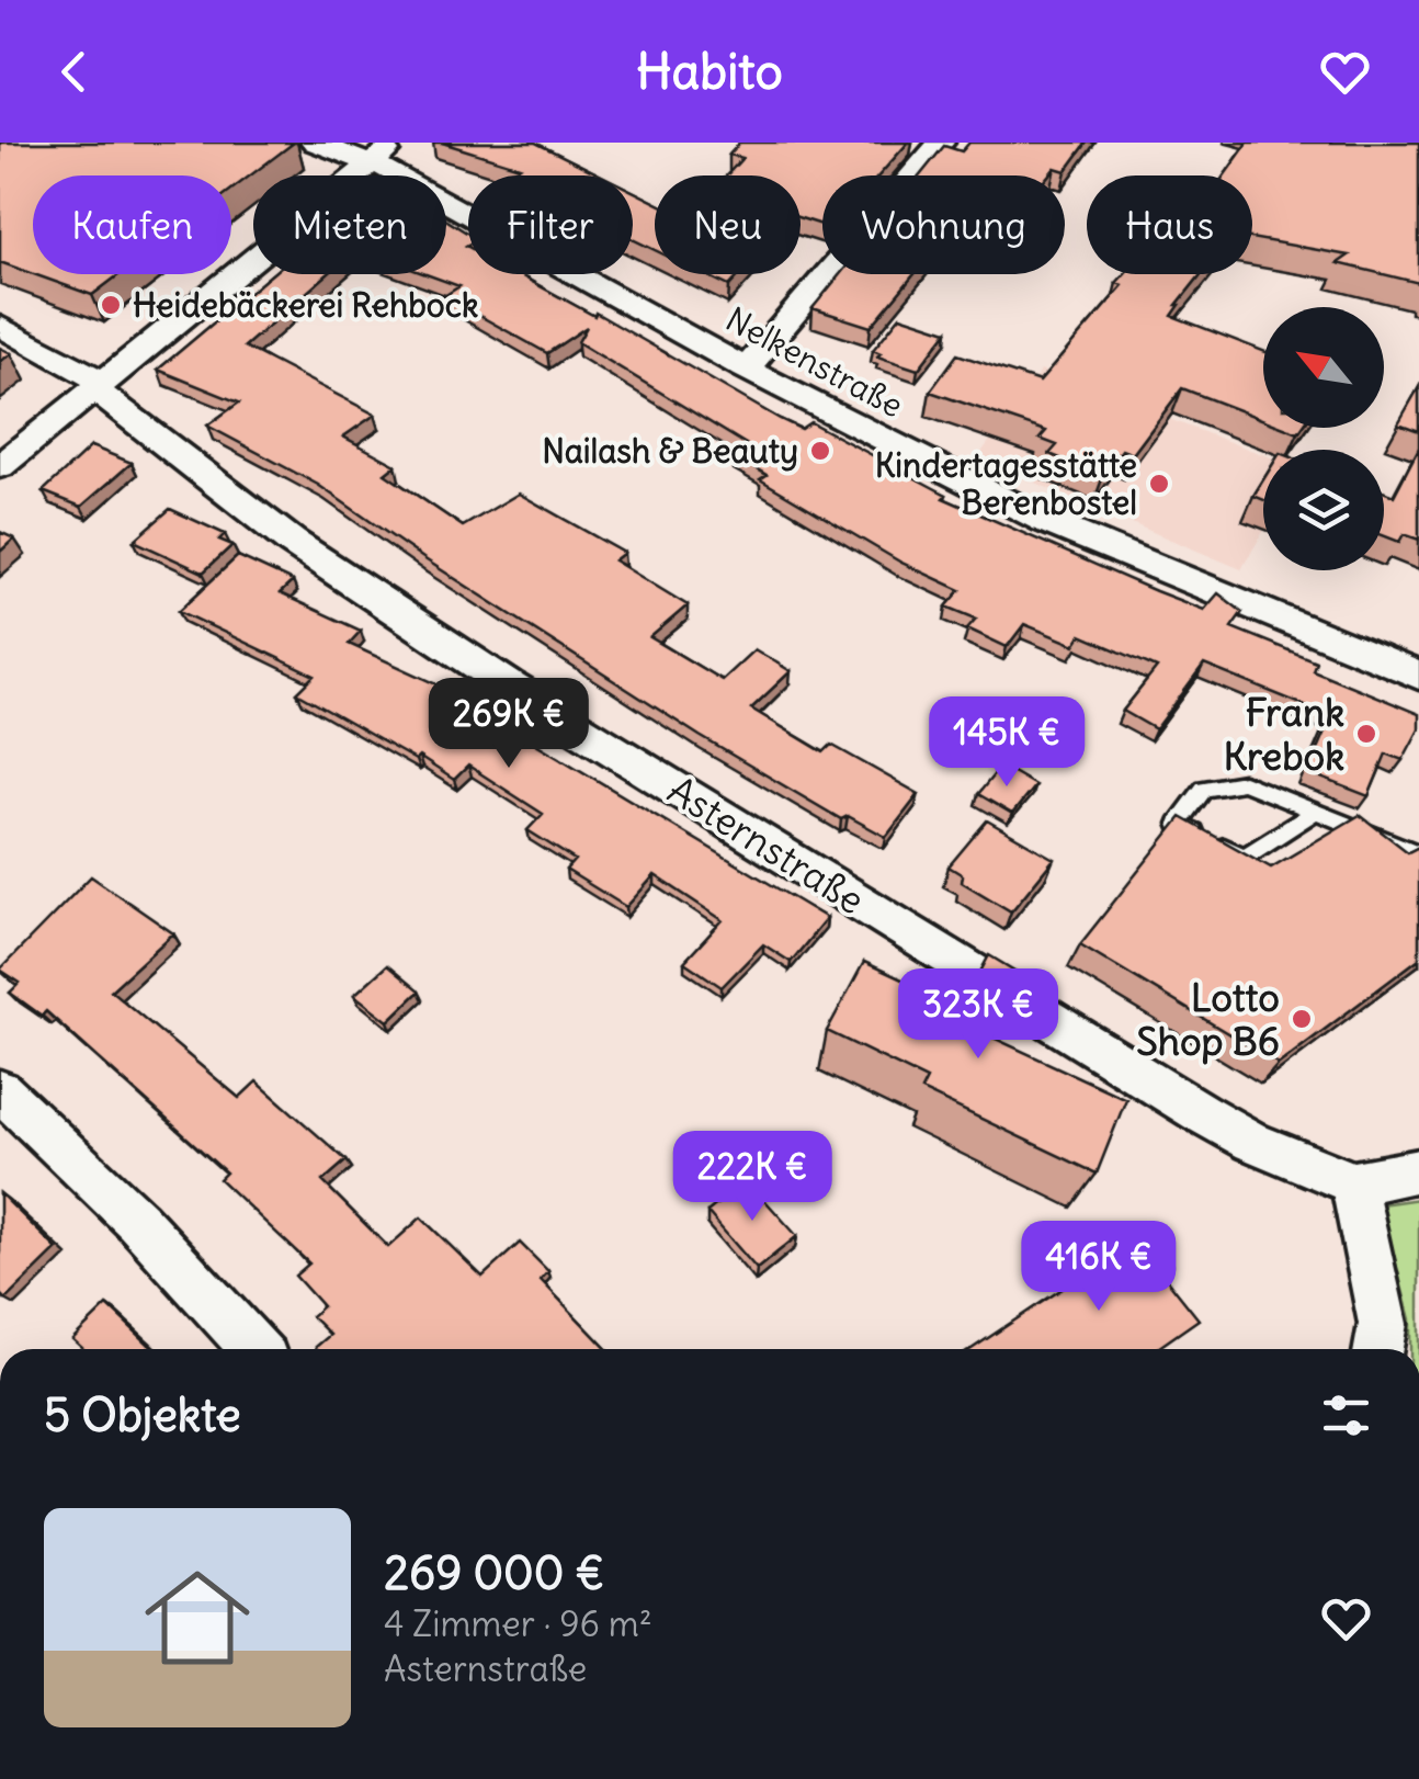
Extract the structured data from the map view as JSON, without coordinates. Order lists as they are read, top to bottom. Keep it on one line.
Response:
{"streets":{"street":["Nelkenstraße","Asternstraße"]},"places":["Heidebäckerei Rehbock","Nailash & Beauty","Kindertagesstätte Berenbostel","Frank Krebok","Lotto Shop B6"],"north":"top left","page":{"header":"Habito","chip":["Kaufen","Mieten","Filter","Neu","Wohnung","Haus"],"price":["269K €","145K €","323K €","222K €","416K €"],"heading":"5 Objekte","list":[{"name":"269 000 €","note":"4 Zimmer · 96 m² · Asternstraße"}]}}
